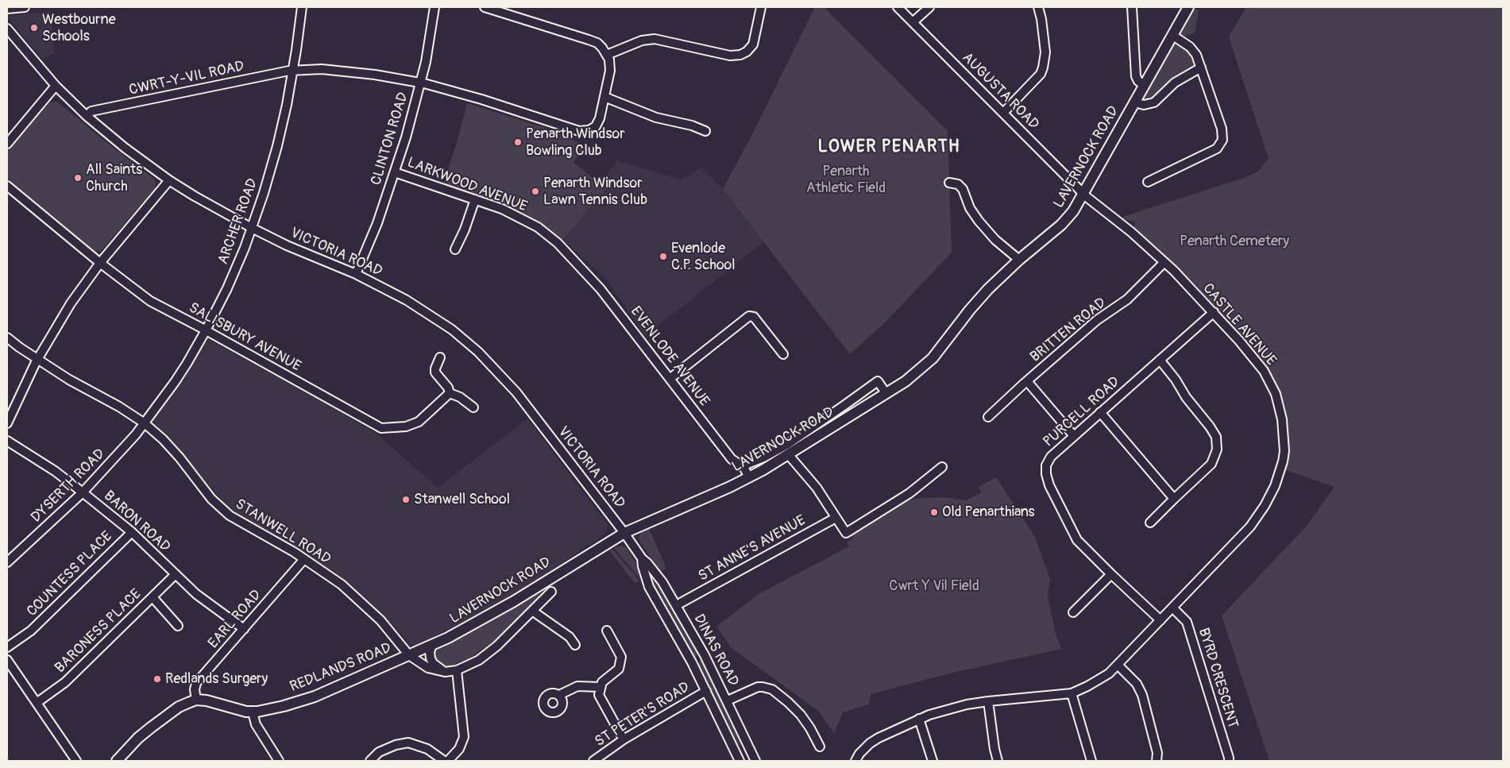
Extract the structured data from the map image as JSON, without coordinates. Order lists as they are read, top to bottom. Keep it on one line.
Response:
{"streets":{"main road":["LAVERNOCK ROAD","REDLANDS ROAD"],"street":["CWRT-Y-VIL ROAD","AUGUSTA ROAD","CLINTON ROAD","LARKWOOD AVENUE","ARCHER ROAD","VICTORIA ROAD","CASTLE AVENUE","BRITTEN ROAD","SALISBURY AVENUE","EVENLODE AVENUE","PURCELL ROAD","DYSERTH ROAD","BARON ROAD","STANWELL ROAD","ST ANNE'S AVENUE","COUNTESS PLACE","EARL ROAD","BARONESS PLACE","DINAS ROAD","BYRD CRESCENT","ST PETER'S ROAD"]},"crossings":[["CWRT-Y-VIL ROAD","CLINTON ROAD"],["CWRT-Y-VIL ROAD","ARCHER ROAD"],["CWRT-Y-VIL ROAD","VICTORIA ROAD"],["AUGUSTA ROAD","LAVERNOCK ROAD"],["AUGUSTA ROAD","CASTLE AVENUE"],["CLINTON ROAD","LARKWOOD AVENUE"],["CLINTON ROAD","VICTORIA ROAD"],["LAVERNOCK ROAD","VICTORIA ROAD"],["LAVERNOCK ROAD","CASTLE AVENUE"],["LAVERNOCK ROAD","EVENLODE AVENUE"],["LAVERNOCK ROAD","STANWELL ROAD"],["LAVERNOCK ROAD","DINAS ROAD"],["LAVERNOCK ROAD","REDLANDS ROAD"],["LARKWOOD AVENUE","EVENLODE AVENUE"],["ARCHER ROAD","VICTORIA ROAD"],["ARCHER ROAD","SALISBURY AVENUE"],["ARCHER ROAD","DYSERTH ROAD"],["ARCHER ROAD","STANWELL ROAD"],["VICTORIA ROAD","DINAS ROAD"],["CASTLE AVENUE","BRITTEN ROAD"],["CASTLE AVENUE","PURCELL ROAD"],["CASTLE AVENUE","BYRD CRESCENT"],["DYSERTH ROAD","BARON ROAD"],["DYSERTH ROAD","STANWELL ROAD"],["BARON ROAD","COUNTESS PLACE"],["BARON ROAD","EARL ROAD"],["BARON ROAD","BARONESS PLACE"],["STANWELL ROAD","EARL ROAD"],["STANWELL ROAD","REDLANDS ROAD"],["EARL ROAD","REDLANDS ROAD"],["DINAS ROAD","ST PETER'S ROAD"]],"districts":["LOWER PENARTH"],"parks":["Penarth Athletic Field","Penarth Cemetery","Cwrt Y Vil Field"],"places":["Westbourne Schools","Penarth Windsor Bowling Club","All Saints Church","Penarth Windsor Lawn Tennis Club","Evenlode C.P. School","Stanwell School","Old Penarthians","Redlands Surgery"]}
